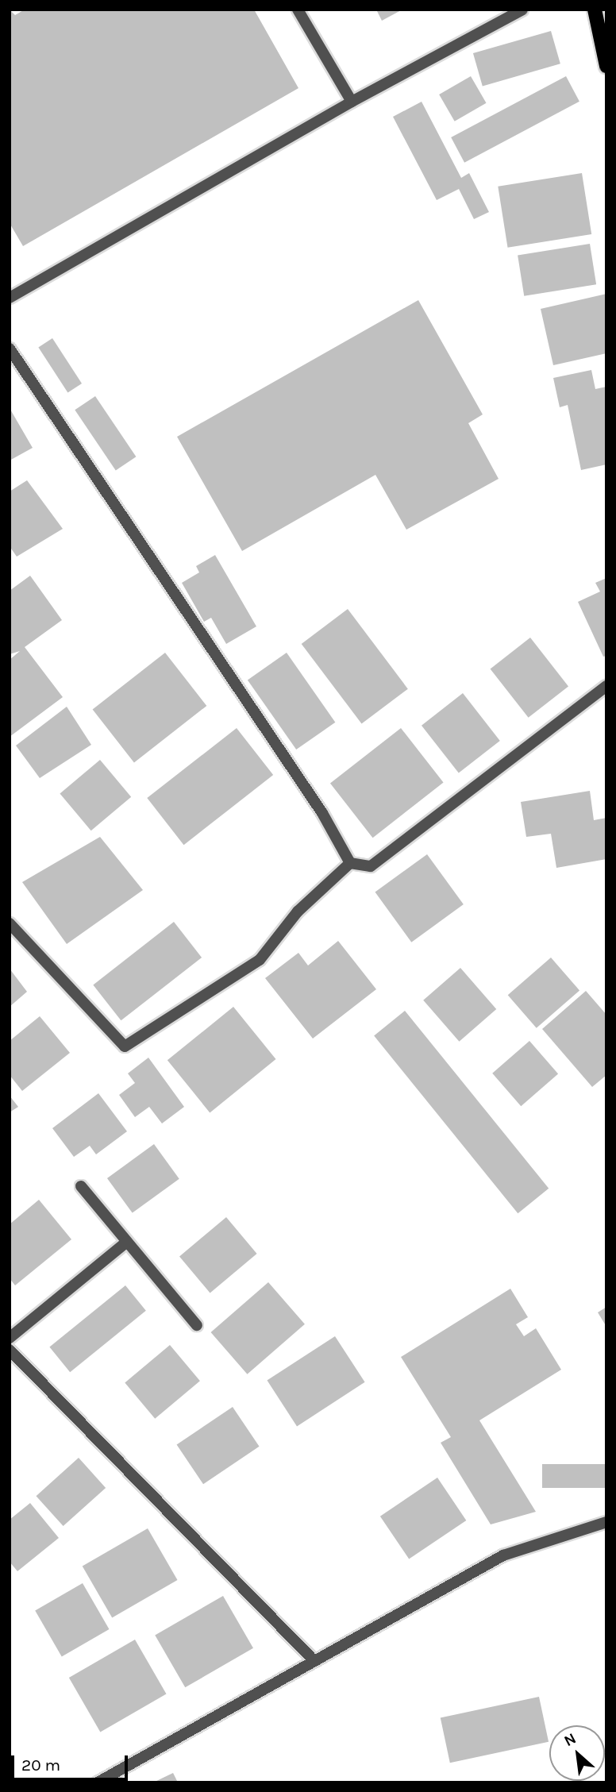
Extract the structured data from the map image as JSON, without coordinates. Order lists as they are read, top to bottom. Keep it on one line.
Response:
{"scale_bar":"20 m","north":"top left"}
